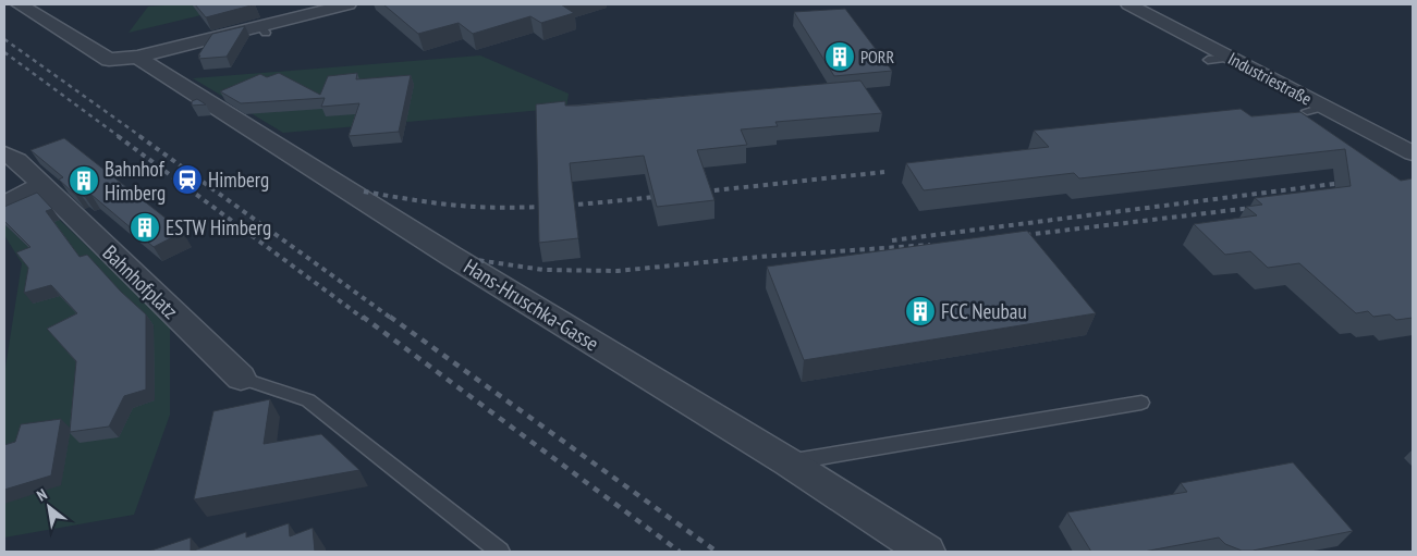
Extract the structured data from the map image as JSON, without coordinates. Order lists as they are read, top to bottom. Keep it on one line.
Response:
{"streets":{"street":["Industriestraße","Bahnhofplatz","Hans-Hruschka-Gasse"]},"places":{"building":["PORR","Bahnhof Himberg","ESTW Himberg","FCC Neubau"],"station":["Himberg"]},"north":"top left"}
